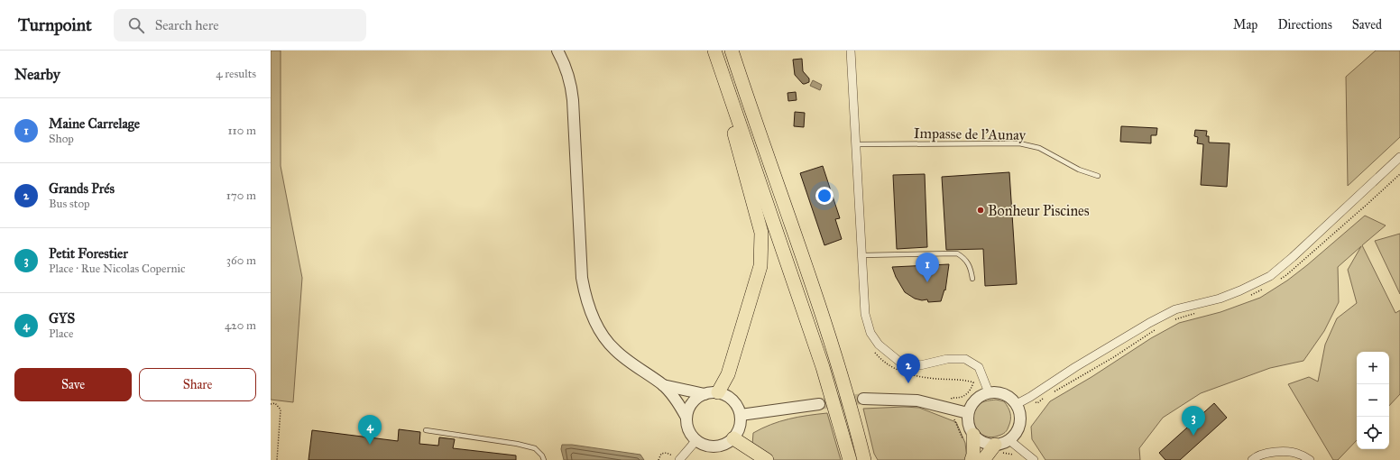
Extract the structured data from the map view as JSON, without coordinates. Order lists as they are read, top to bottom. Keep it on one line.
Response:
{"streets":{"lane":["Impasse de l'Aunay"]},"places":["Bonheur Piscines"],"page":{"header":"Turnpoint","search":"Search here","nav":["Map","Directions","Saved"],"heading":["Nearby","4 results"],"list":[{"mark":"1","name":"Maine Carrelage","note":"Shop","value":"110 m"},{"mark":"2","name":"Grands Prés","note":"Bus stop","value":"170 m"},{"mark":"3","name":"Petit Forestier","note":"Place · Rue Nicolas Copernic","value":"360 m"},{"mark":"4","name":"GYS","note":"Place","value":"420 m"}],"pins":["1","2","3","4"],"map_buttons":["+","−"],"buttons":["Save","Share"]}}
